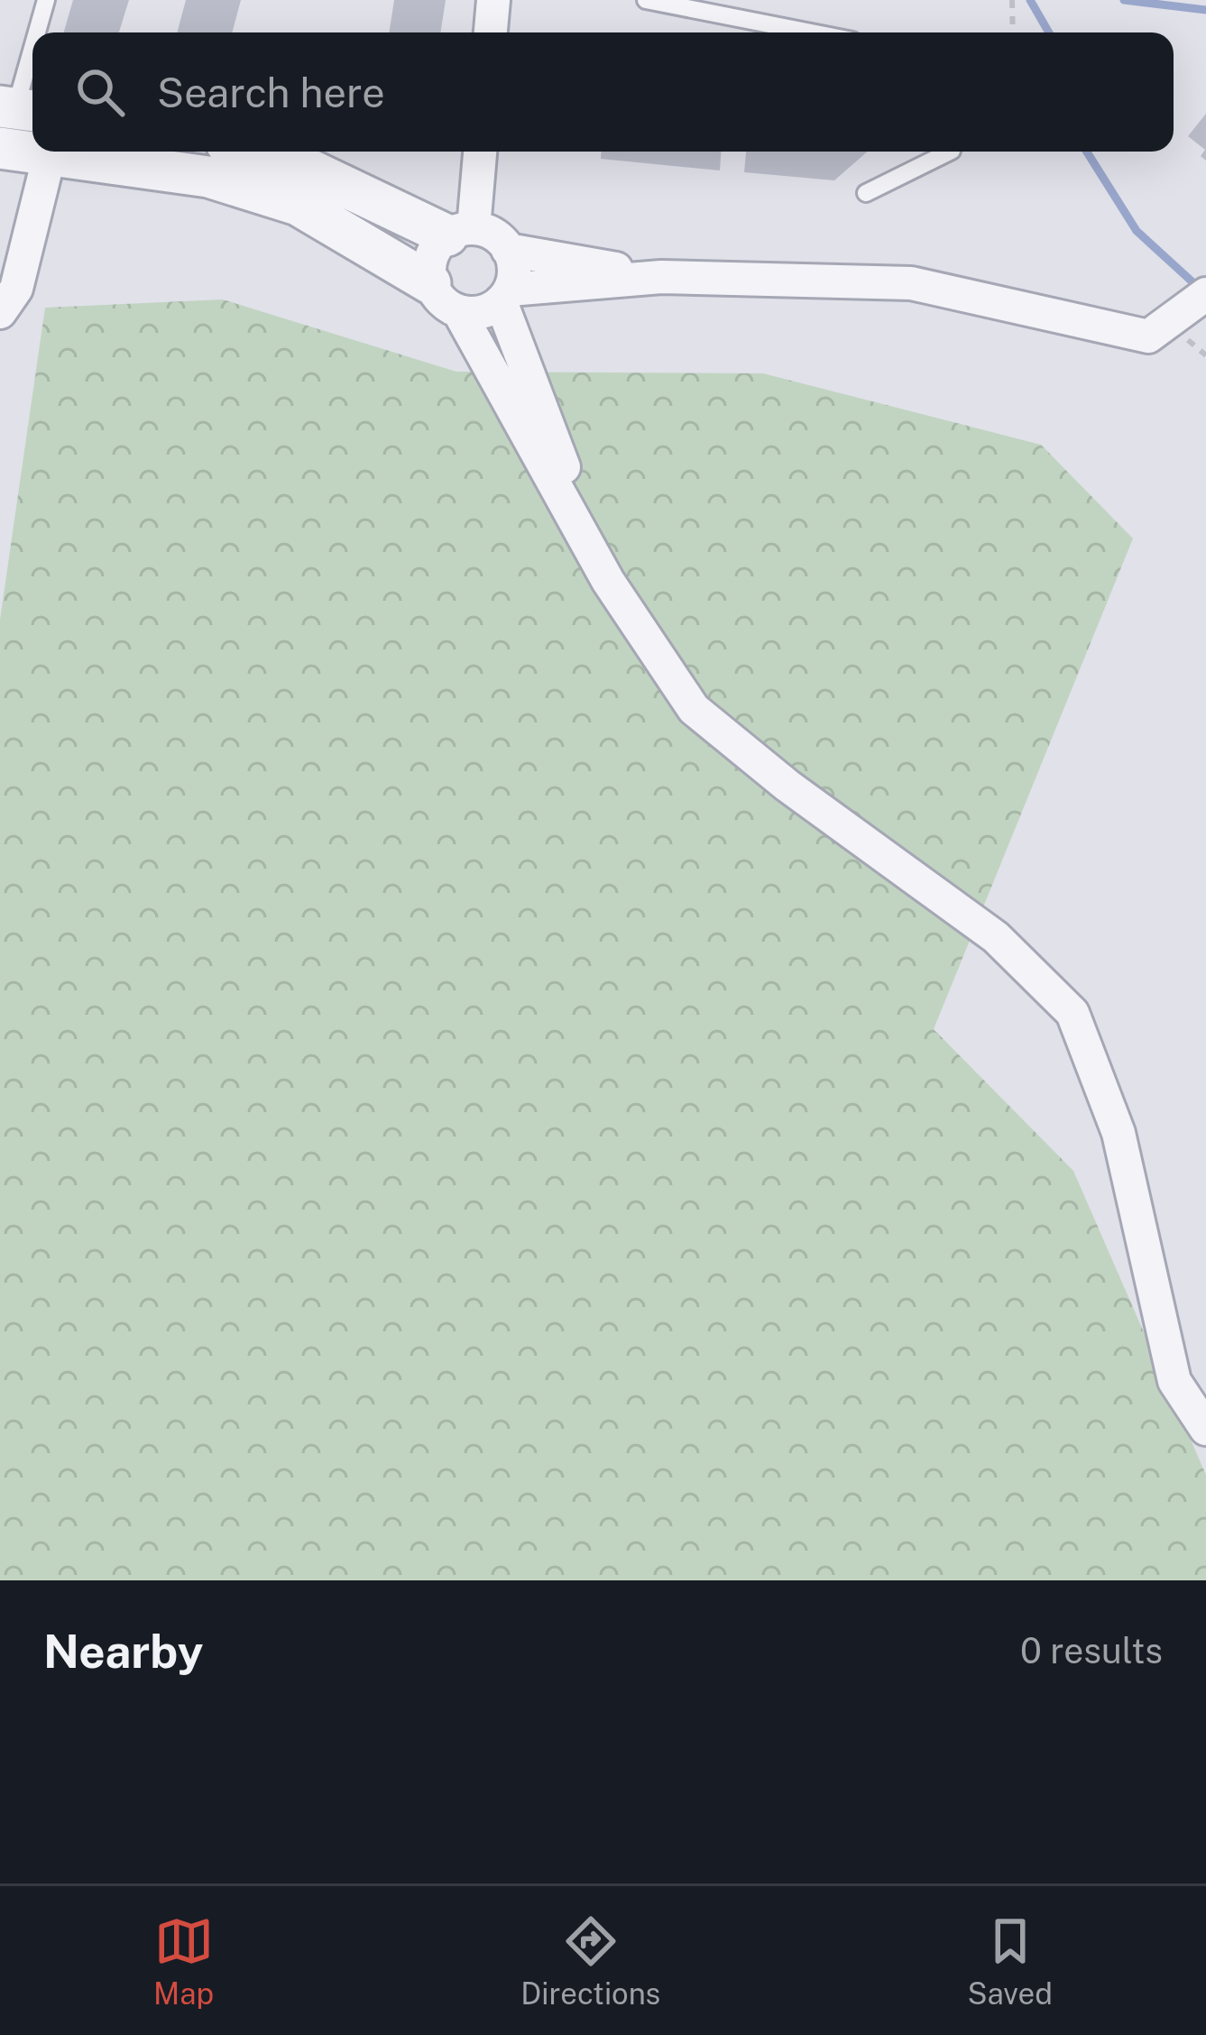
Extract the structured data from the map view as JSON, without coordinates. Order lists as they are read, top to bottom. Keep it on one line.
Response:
{"page":{"search":"Search here","heading":["Nearby","0 results"],"nav":["Map","Directions","Saved"]}}
